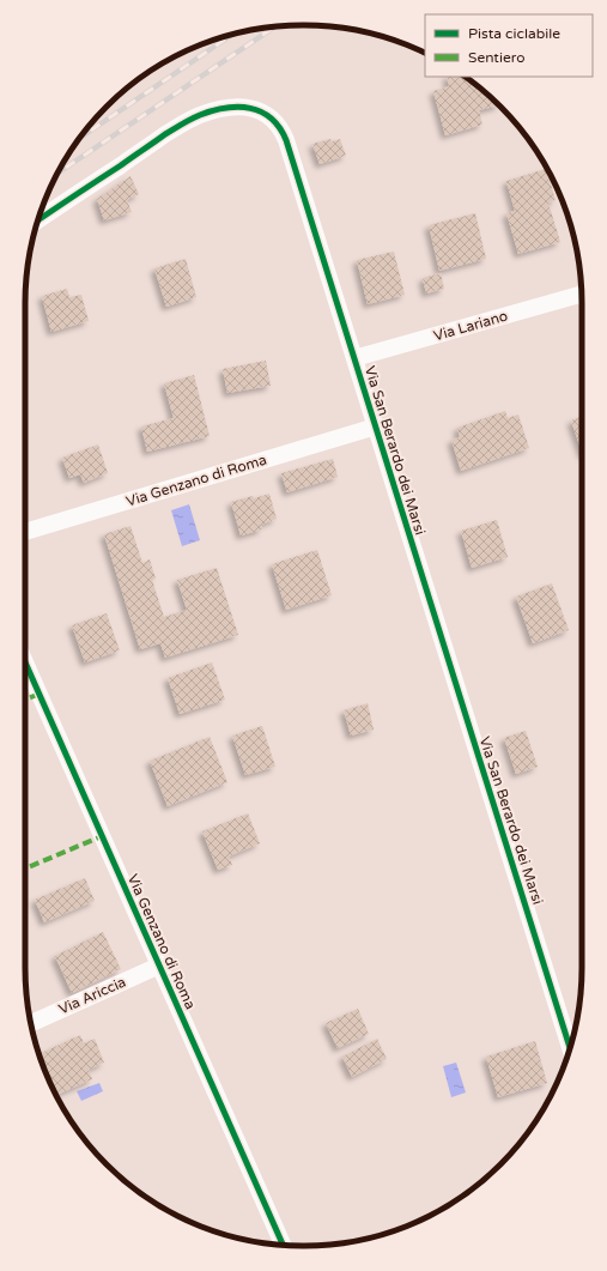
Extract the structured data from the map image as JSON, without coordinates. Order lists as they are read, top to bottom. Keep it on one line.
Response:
{"streets":{"street":["Via Lariano","Via San Berardo dei Marsi","Via Genzano di Roma","Via Ariccia"]},"crossings":[["Via Lariano","Via San Berardo dei Marsi"],["Via San Berardo dei Marsi","Via Genzano di Roma"],["Via Genzano di Roma","Via Ariccia"]],"legend":["Pista ciclabile","Sentiero"]}
